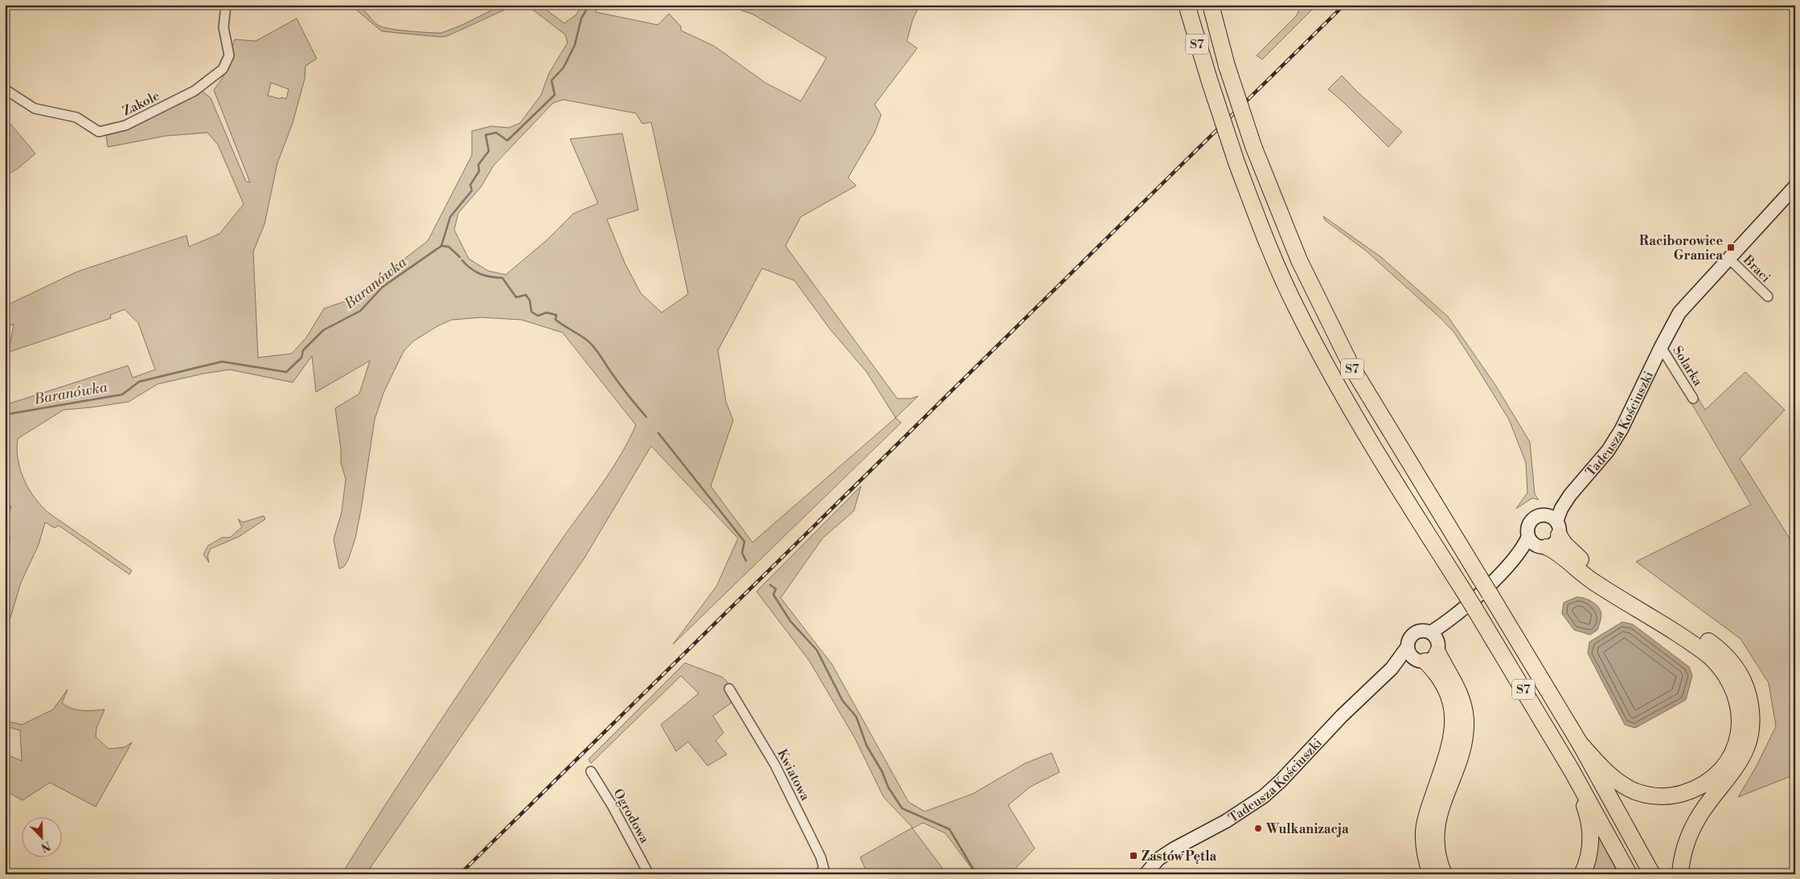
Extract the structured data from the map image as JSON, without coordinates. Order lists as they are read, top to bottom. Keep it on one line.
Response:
{"streets":{"highway":["S7"],"street":["Zakole","Braci","Solarka","Tadeusza Kościuszki","Kwiatowa","Ogrodowa"]},"crossings":[["Braci","Tadeusza Kościuszki"],["Solarka","Tadeusza Kościuszki"]],"water":["Baranówka"],"places":{"transit":["Raciborowice Granica","Zastów Pętla"],"other":["Wulkanizacja"]},"north":"bottom right"}
